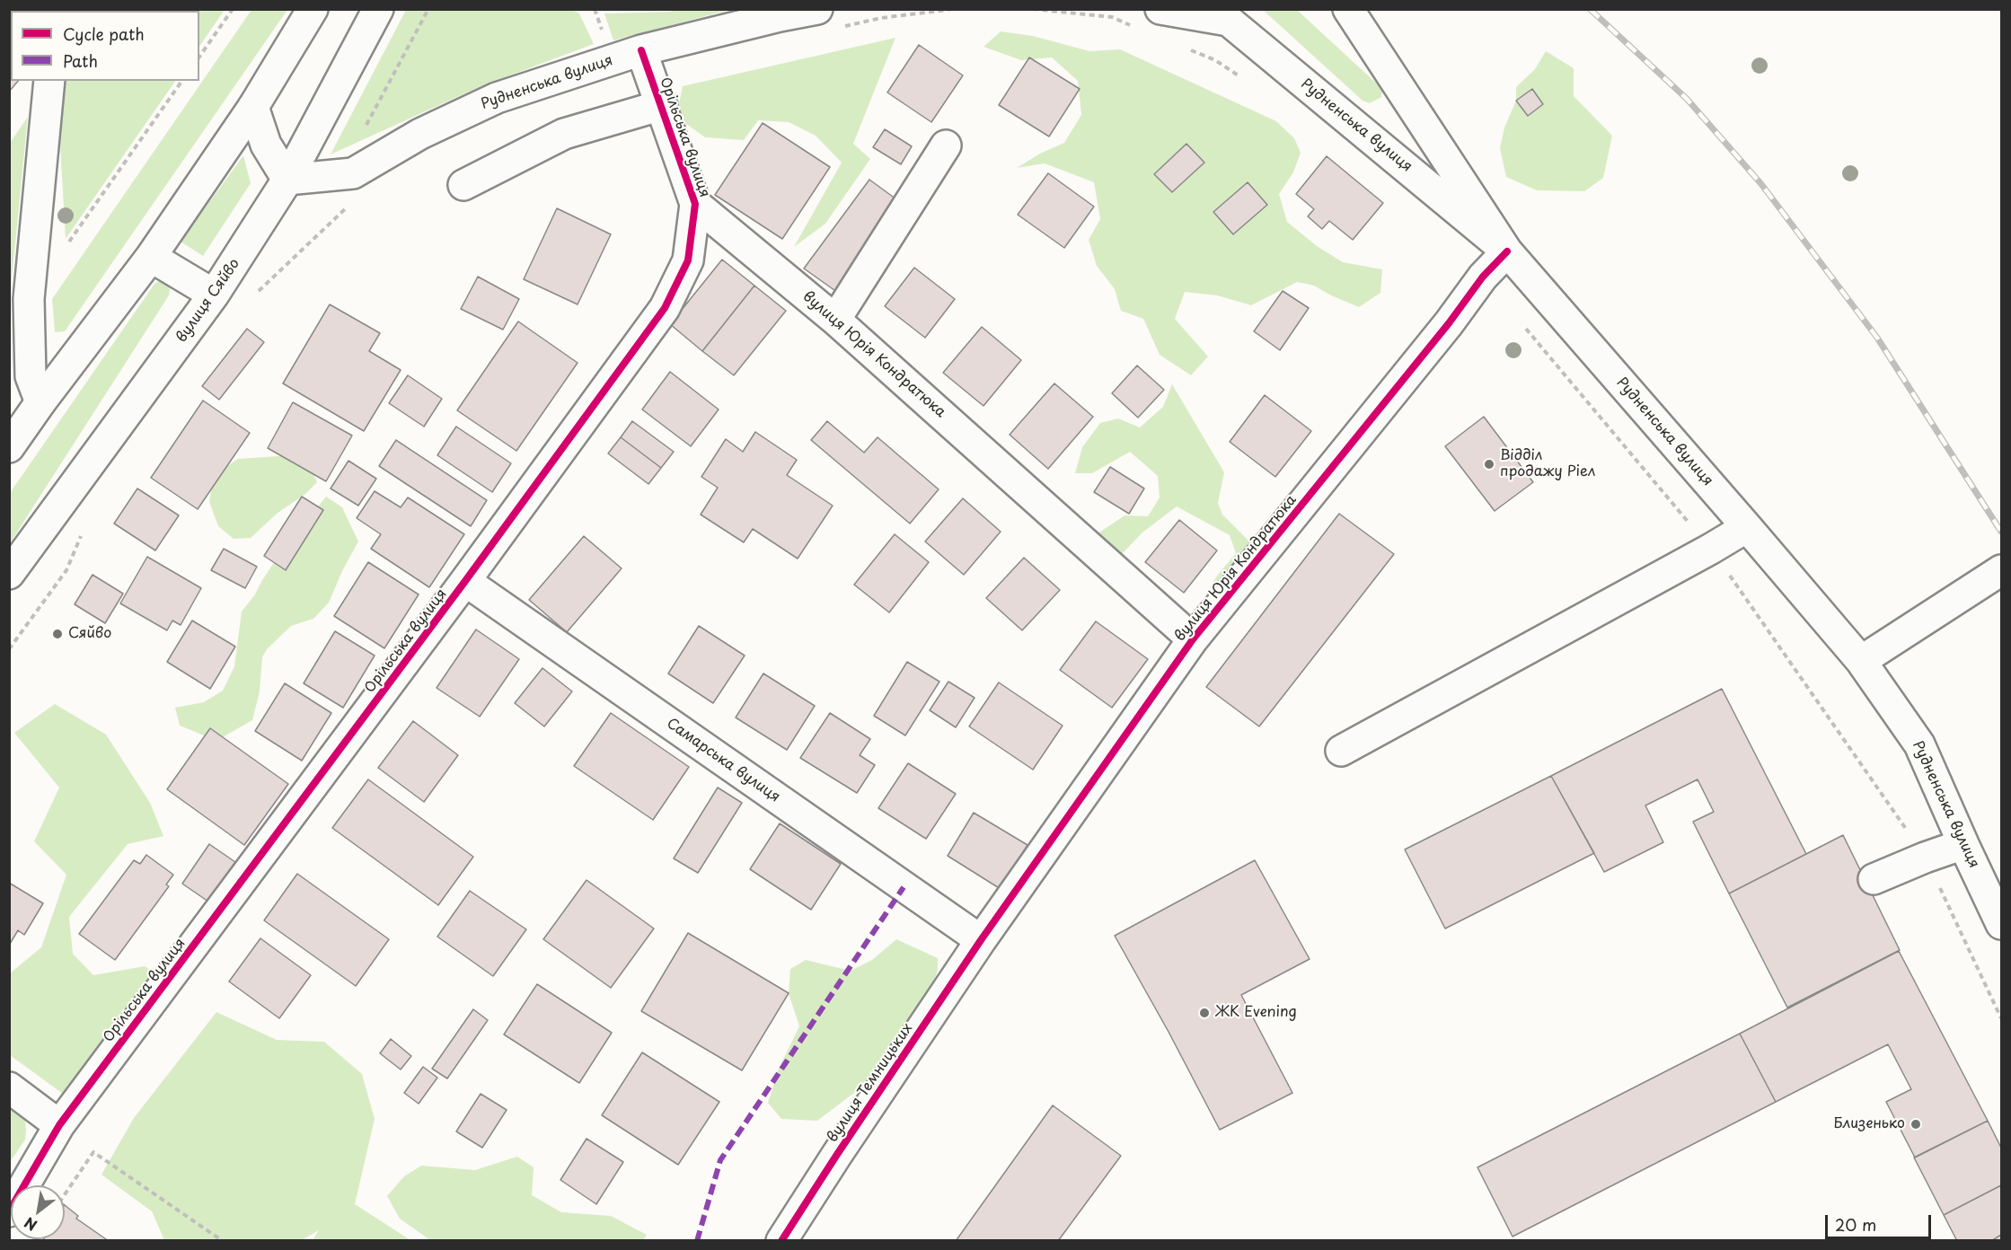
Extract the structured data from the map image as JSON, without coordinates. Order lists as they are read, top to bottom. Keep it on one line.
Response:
{"streets":{"street":["Рудненська вулиця","Орільська вулиця","вулиця Сяйво","вулиця Юрія Кондратюка","Самарська вулиця","вулиця Темницьких"]},"crossings":[["Рудненська вулиця","Орільська вулиця"],["Рудненська вулиця","вулиця Сяйво"],["Рудненська вулиця","вулиця Юрія Кондратюка"],["Орільська вулиця","вулиця Юрія Кондратюка"],["Орільська вулиця","Самарська вулиця"],["вулиця Юрія Кондратюка","Самарська вулиця"],["вулиця Юрія Кондратюка","вулиця Темницьких"],["Самарська вулиця","вулиця Темницьких"]],"places":["Відділ продажу Ріел","Сяйво","ЖК Evening","Близенько"],"legend":["Cycle path","Path"],"scale_bar":"20 m","north":"bottom left"}
